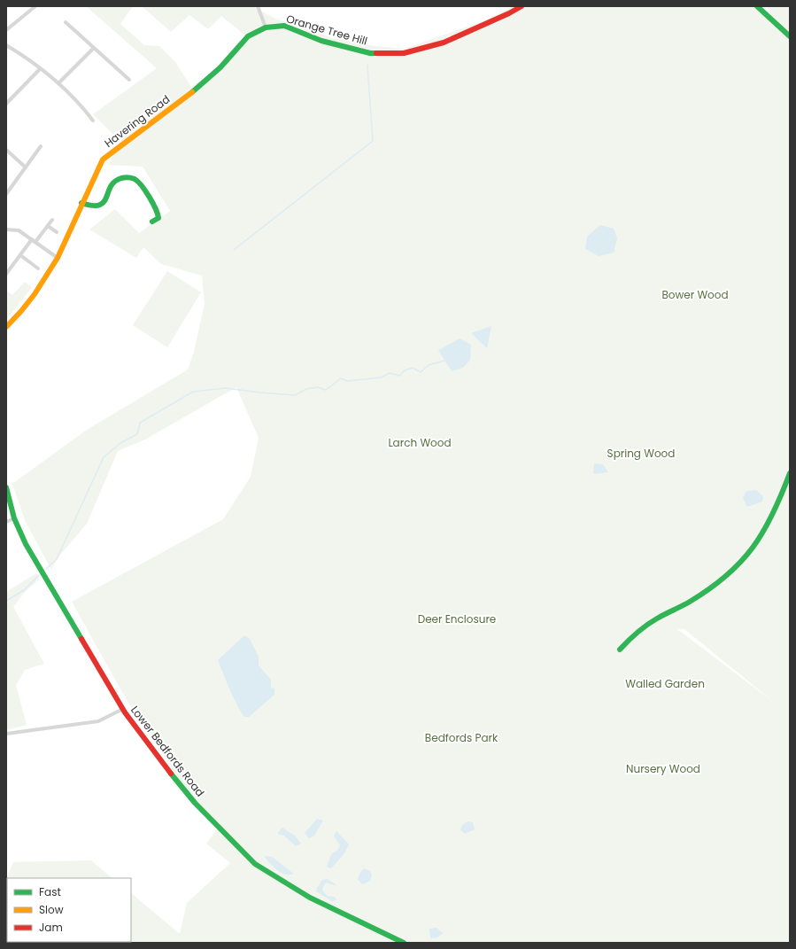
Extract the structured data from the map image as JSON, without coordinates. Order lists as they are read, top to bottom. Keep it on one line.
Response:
{"streets":{"street":["Orange Tree Hill","Havering Road","Lower Bedfords Road"]},"crossings":[["Orange Tree Hill","Havering Road"]],"parks":["Bower Wood","Larch Wood","Spring Wood","Deer Enclosure","Walled Garden","Bedfords Park","Nursery Wood"],"legend":["Fast","Slow","Jam"]}
